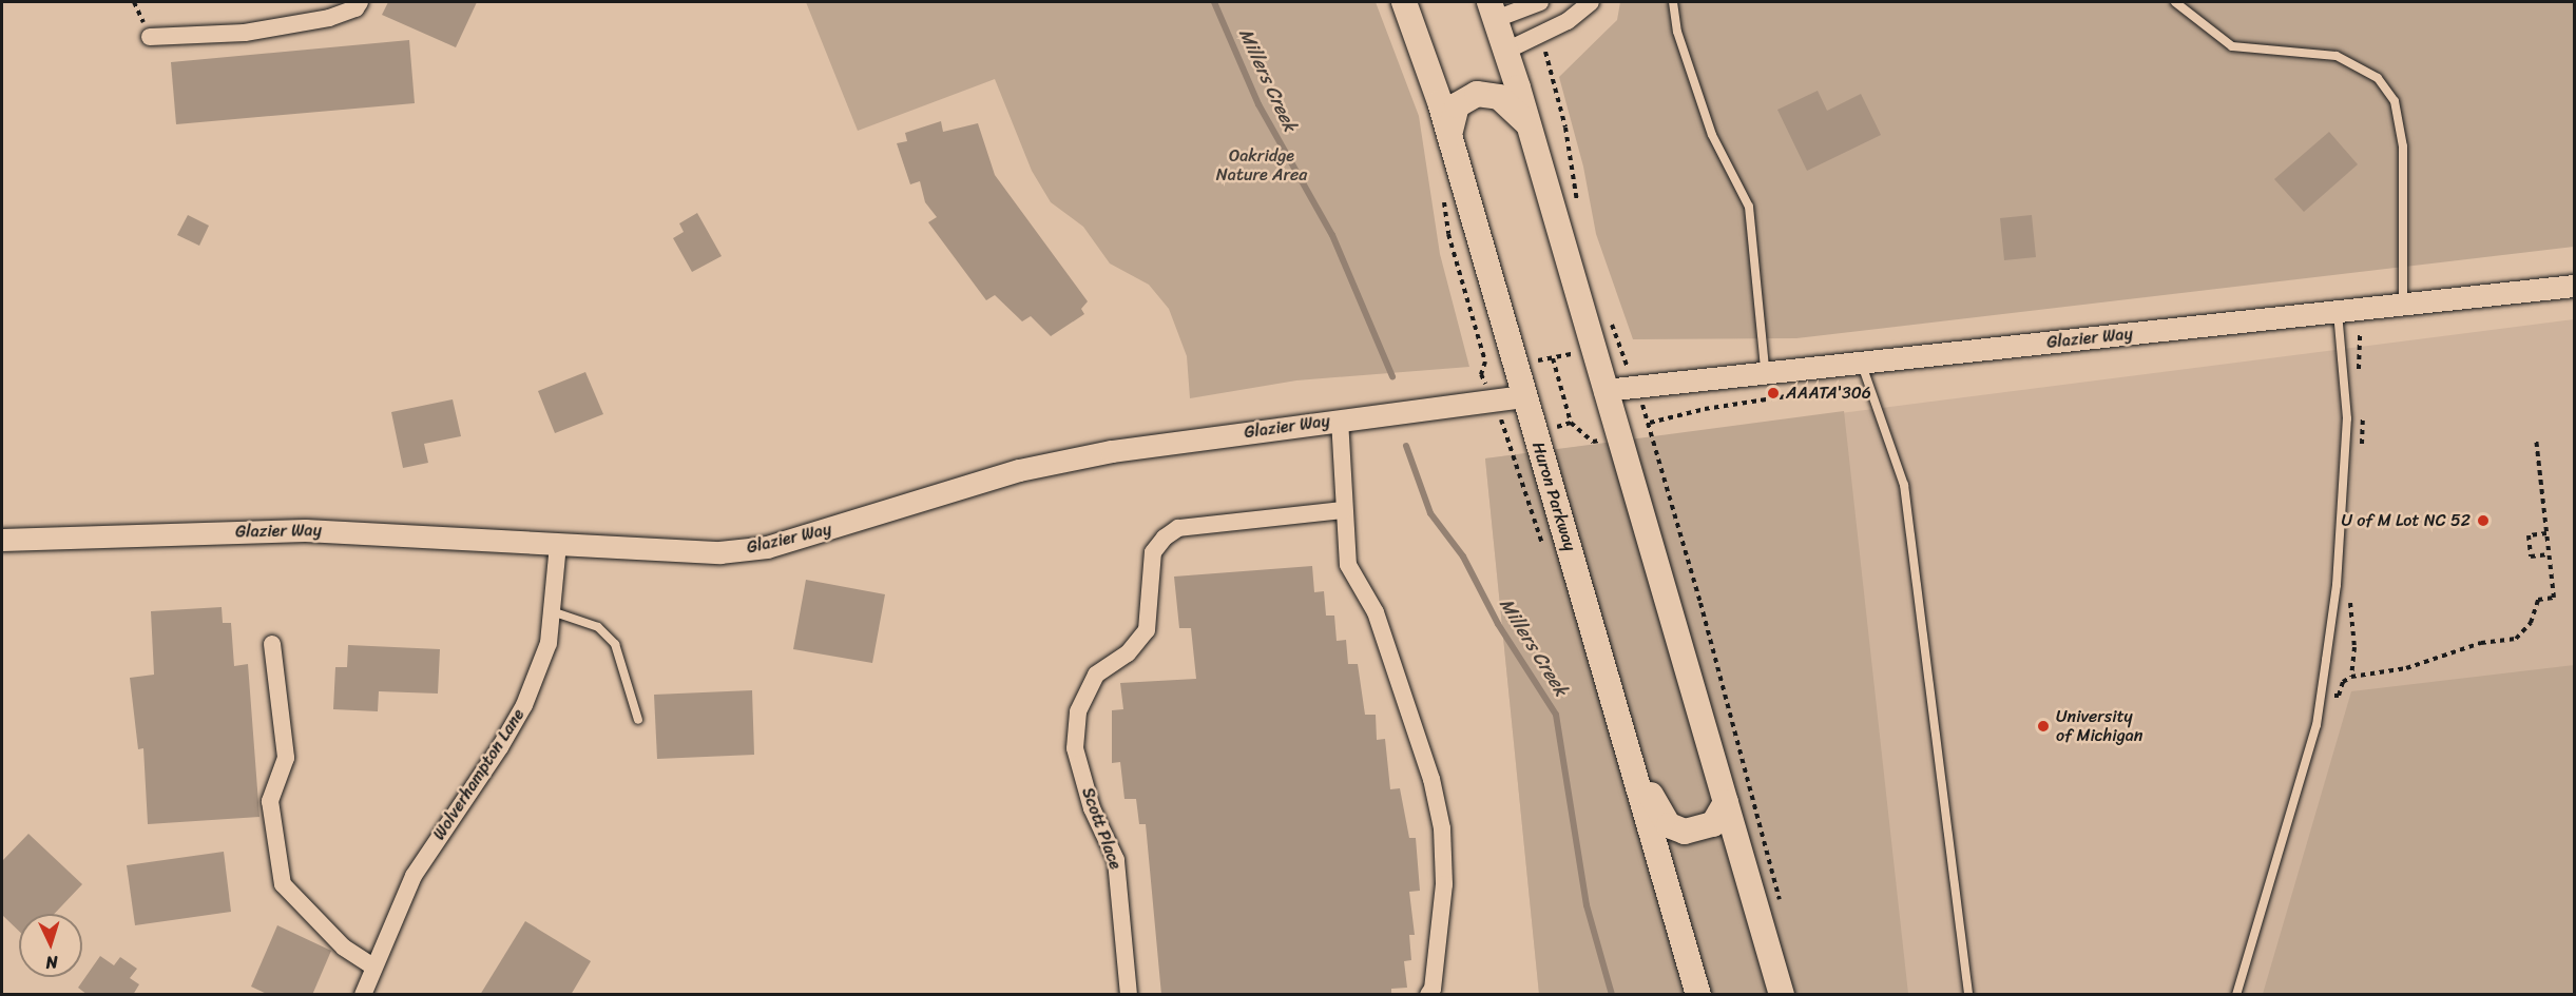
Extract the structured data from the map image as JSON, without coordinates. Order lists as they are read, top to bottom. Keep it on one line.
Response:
{"streets":{"main road":["Huron Parkway"],"street":["Glazier Way","Wolverhampton Lane","Scott Place"]},"crossings":[["Glazier Way","Huron Parkway"],["Glazier Way","Wolverhampton Lane"]],"water":["Millers Creek"],"parks":["Oakridge Nature Area"],"places":["AAATA 306","U of M Lot NC 52","University of Michigan"],"north":"bottom"}
